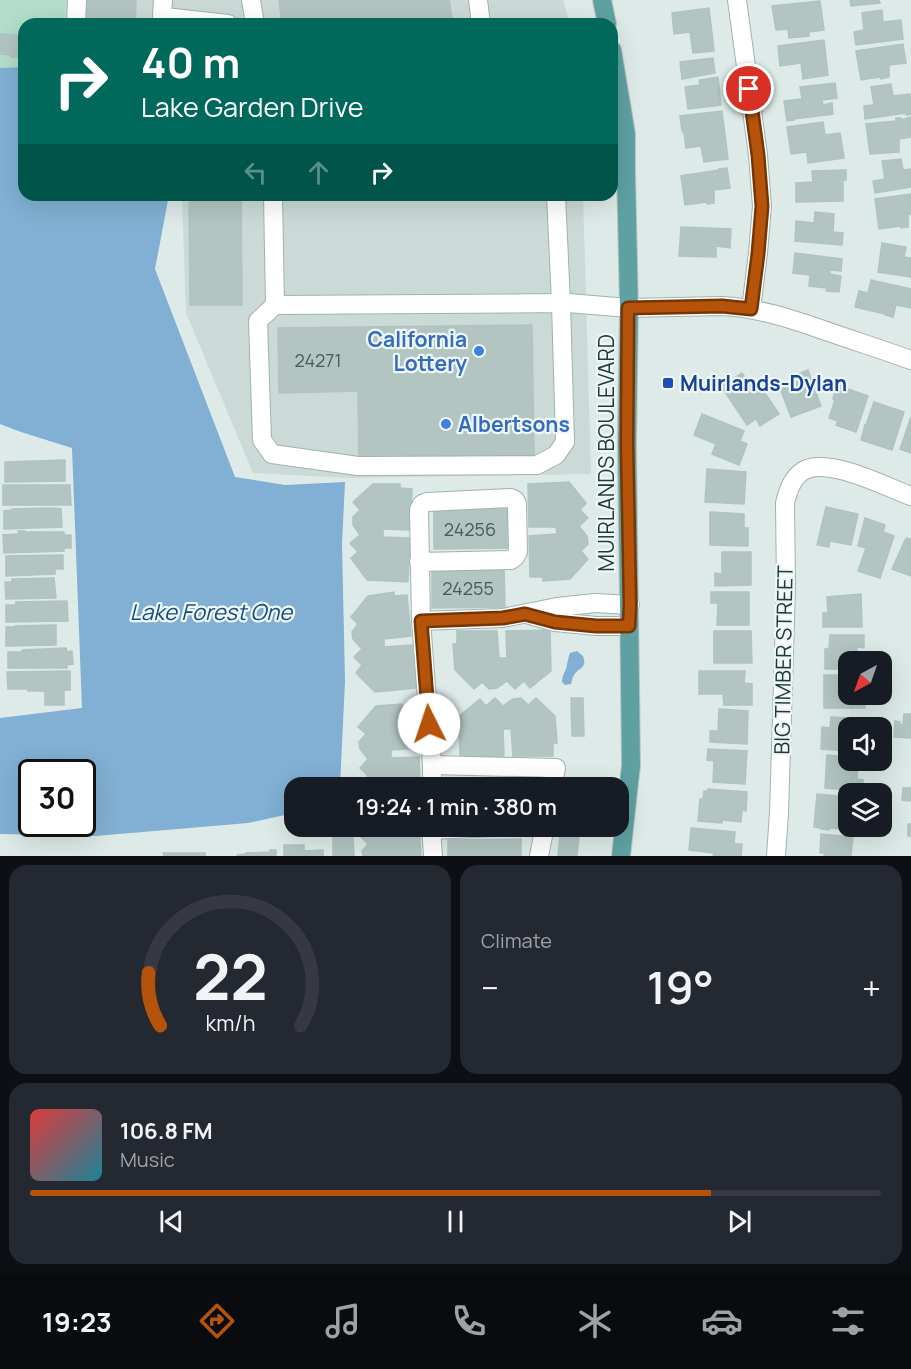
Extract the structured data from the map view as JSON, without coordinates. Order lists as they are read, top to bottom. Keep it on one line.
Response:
{"streets":{"main road":["MUIRLANDS BOULEVARD"],"street":["BIG TIMBER STREET"]},"water":["Lake Forest One"],"places":{"other":["California Lottery","Albertsons"],"transit":["Muirlands-Dylan"]},"house_numbers":["24271","24256","24255"],"north":"bottom left","page":{"turn":["40 m","Lake Garden Drive"],"limit":"30","trip":"19:24 · 1 min · 380 m","tile":"Climate","heat":["−","19°","+"],"song":["106.8 FM","Music"],"tabs":"19:23","gauge":["22","km/h"]}}
